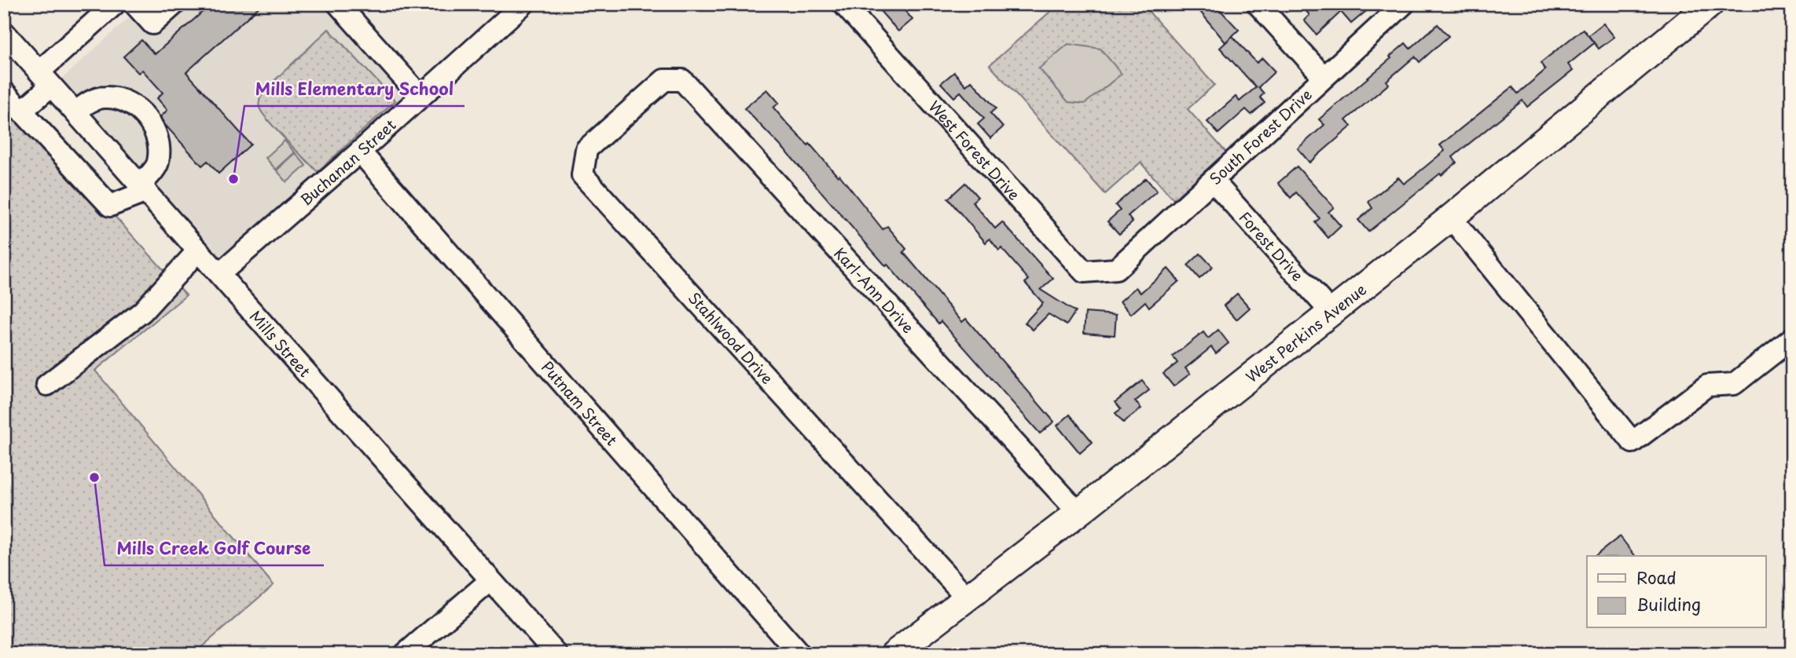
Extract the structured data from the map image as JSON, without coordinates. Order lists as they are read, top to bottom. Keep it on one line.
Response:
{"streets":{"main road":["West Perkins Avenue"],"street":["South Forest Drive","West Forest Drive","Buchanan Street","Forest Drive","Karl-Ann Drive","Stahlwood Drive","Mills Street","Putnam Street"]},"crossings":[["South Forest Drive","West Forest Drive"],["South Forest Drive","Forest Drive"],["Buchanan Street","Mills Street"],["Buchanan Street","Putnam Street"],["Forest Drive","West Perkins Avenue"],["Karl-Ann Drive","West Perkins Avenue"],["Karl-Ann Drive","Stahlwood Drive"],["West Perkins Avenue","Stahlwood Drive"]],"places":["Mills Elementary School","Mills Creek Golf Course"],"legend":["Road","Building"]}
